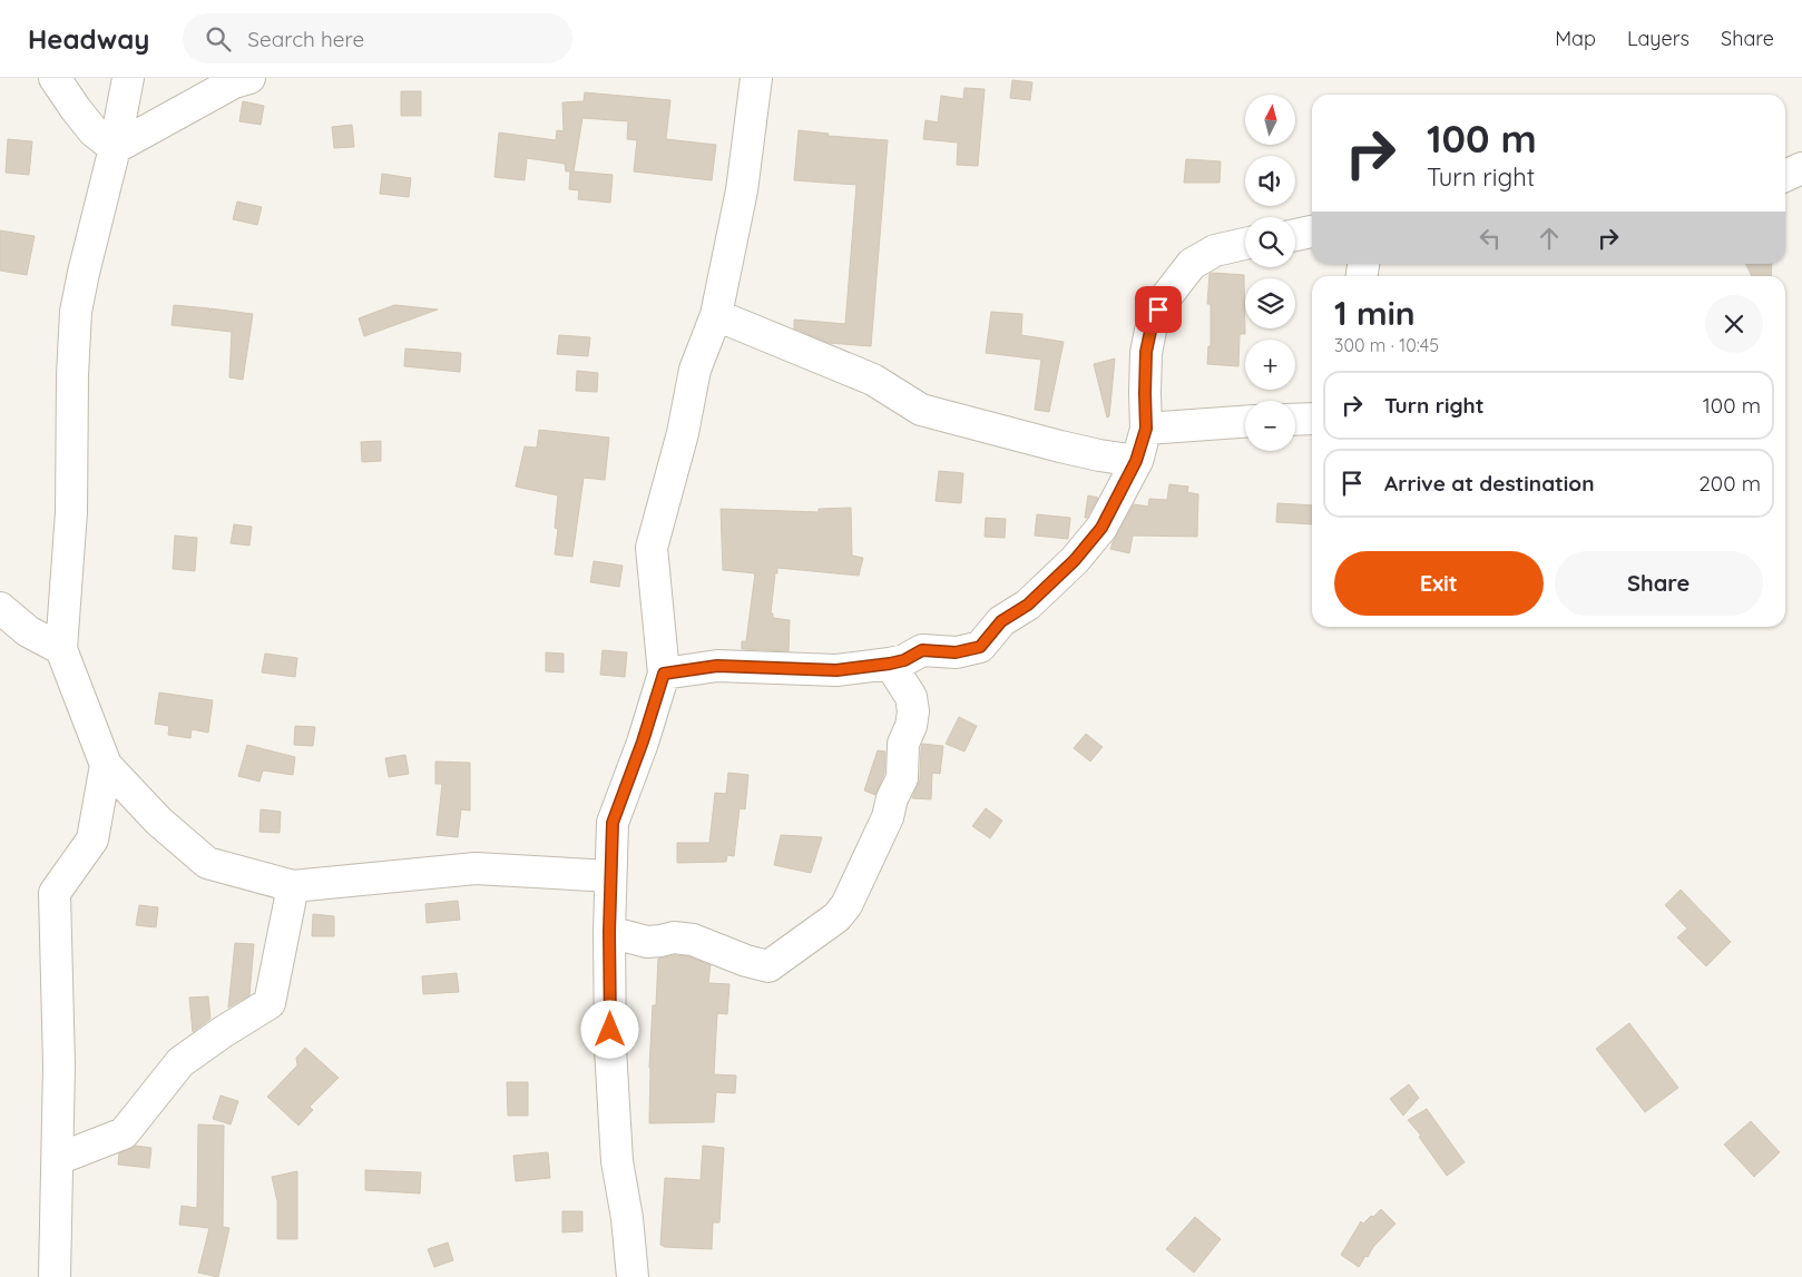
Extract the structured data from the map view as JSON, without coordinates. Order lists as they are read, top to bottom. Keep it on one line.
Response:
{"north":"top","page":{"header":"Headway","search":"Search here","nav":["Map","Layers","Share"],"map_buttons":["+","−"],"turn":["100 m","Turn right"],"heading":["1 min","300 m · 10:45"],"list":[{"name":"Turn right","value":"100 m"},{"name":"Arrive at destination","value":"200 m"}],"buttons":["Exit","Share"]}}
